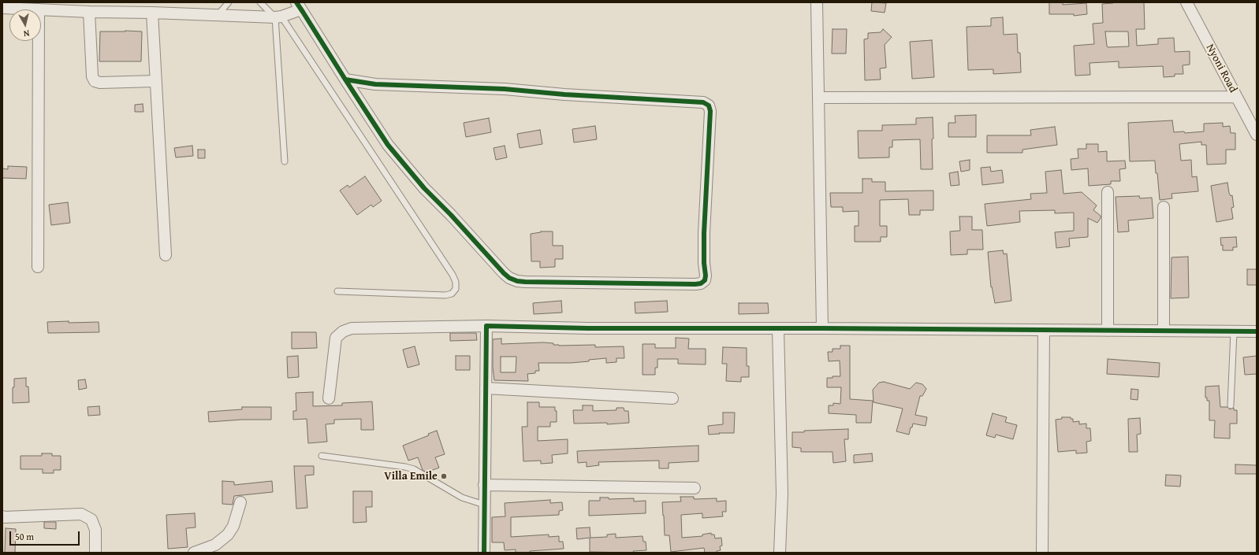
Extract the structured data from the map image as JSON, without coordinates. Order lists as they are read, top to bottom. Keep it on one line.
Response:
{"streets":{"street":["Nyoni Road"]},"places":["Villa Emile"],"scale_bar":"50 m","north":"bottom"}
